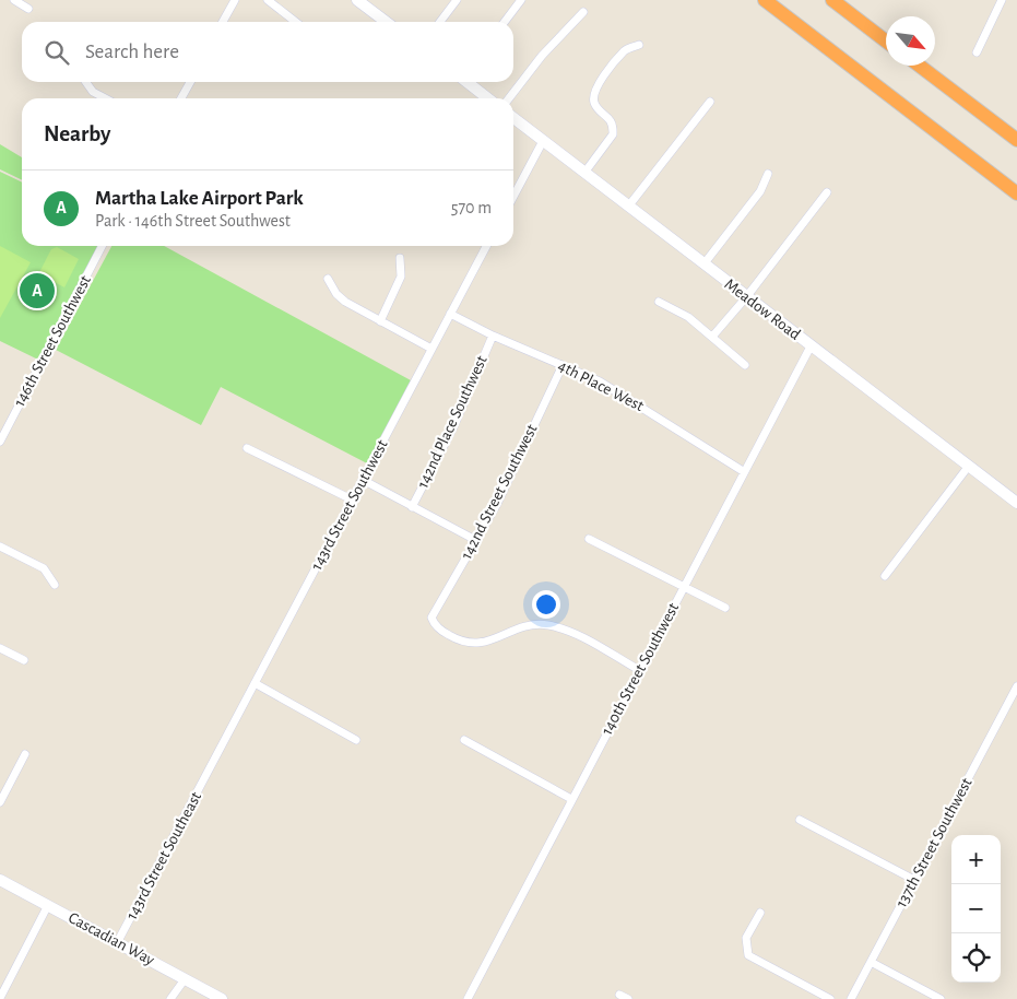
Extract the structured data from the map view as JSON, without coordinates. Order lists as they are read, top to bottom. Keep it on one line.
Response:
{"streets":{"street":["Meadow Road","146th Street Southwest","4th Place West","142nd Place Southwest","142nd Street Southwest","143rd Street Southwest","140th Street Southwest","137th Street Southwest","143rd Street Southeast","Cascadian Way"]},"crossings":[["Meadow Road","140th Street Southwest"],["4th Place West","142nd Place Southwest"],["4th Place West","142nd Street Southwest"],["4th Place West","143rd Street Southwest"],["4th Place West","140th Street Southwest"],["142nd Street Southwest","140th Street Southwest"],["143rd Street Southwest","143rd Street Southeast"],["143rd Street Southeast","Cascadian Way"]],"north":"bottom right","page":{"search":"Search here","heading":"Nearby","list":[{"mark":"A","name":"Martha Lake Airport Park","note":"Park · 146th Street Southwest","value":"570 m"}],"pins":"A","map_buttons":["+","−"]}}
